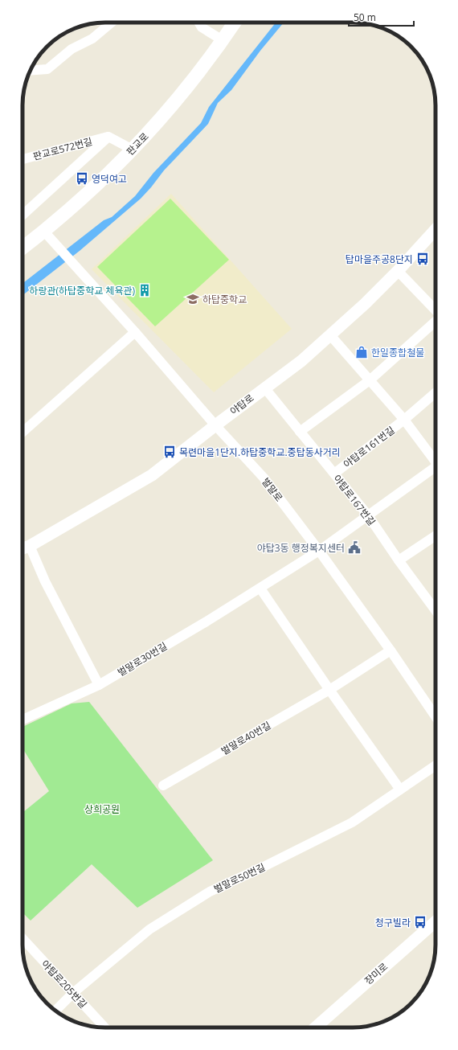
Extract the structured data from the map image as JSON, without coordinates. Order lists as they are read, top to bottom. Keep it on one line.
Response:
{"streets":{"main road":["판교로"],"street":["판교로572번길","야탑로","야탑로161번길","벌말로","야탑로167번길","벌말로30번길","벌말로40번길","벌말로50번길","장미로","야탑로205번길"]},"crossings":[["판교로","벌말로"],["야탑로","야탑로161번길"],["야탑로","벌말로"],["야탑로","야탑로167번길"],["야탑로161번길","야탑로167번길"],["벌말로","벌말로30번길"],["벌말로","벌말로40번길"],["야탑로167번길","벌말로30번길"],["벌말로50번길","야탑로205번길"]],"parks":["상희공원"],"places":{"bus stop":["영덕여고","탑마을주공8단지","목련마을1단지.하탑중학교.중탑동사거리","청구빌라"],"building":["하랑관(하탑중학교 체육관)"],"school or university":["하탑중학교"],"shop":["한일종합철물"],"public building":["야탑3동 행정복지센터"]},"scale_bar":"50 m"}
